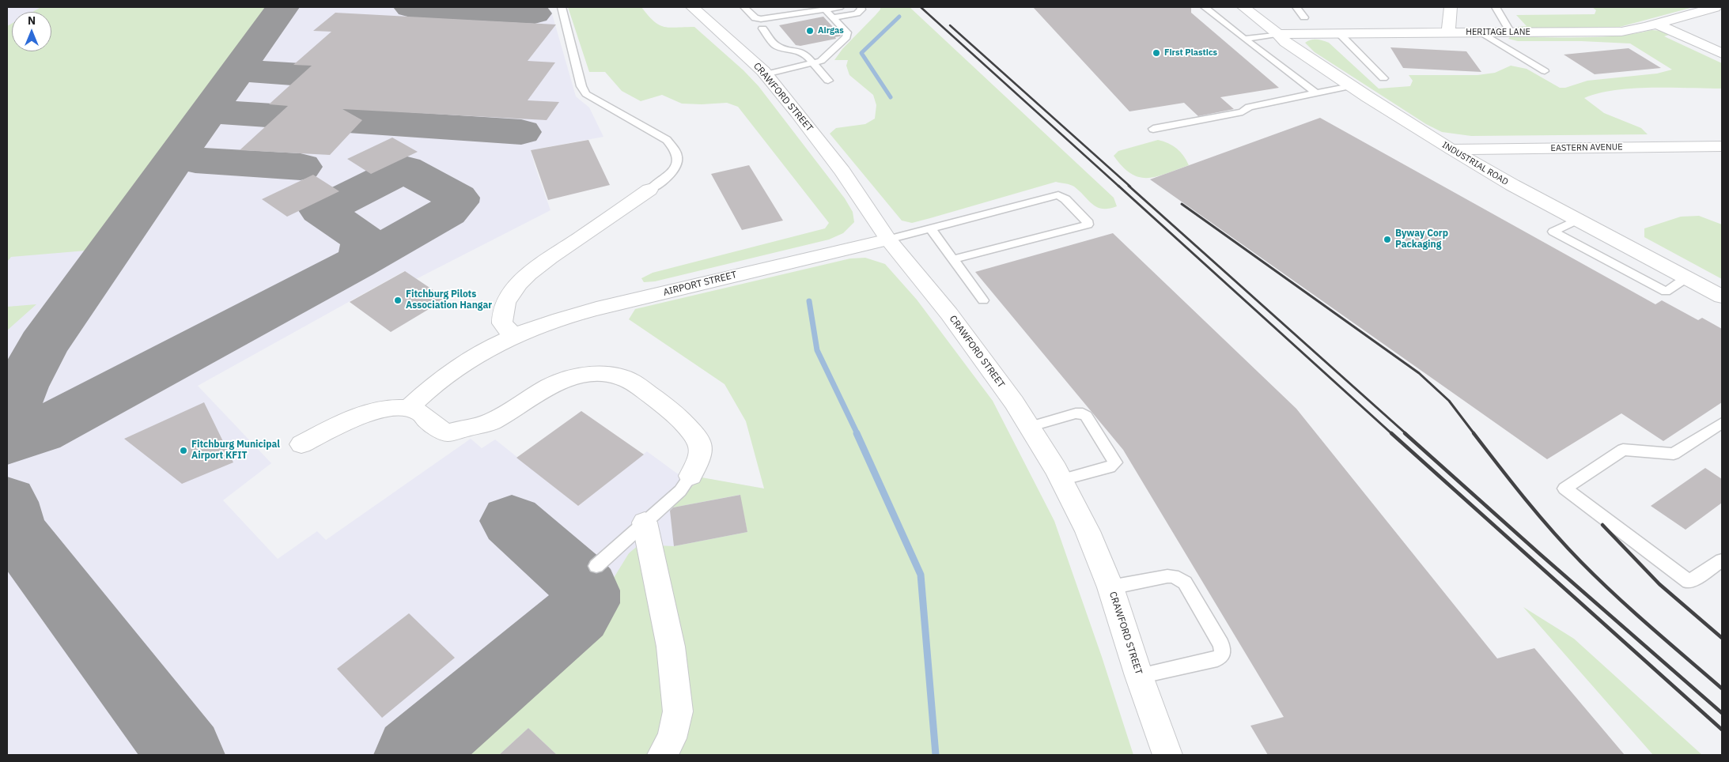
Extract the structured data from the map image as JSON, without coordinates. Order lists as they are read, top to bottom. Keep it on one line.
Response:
{"streets":{"street":["HERITAGE LANE","CRAWFORD STREET","EASTERN AVENUE","INDUSTRIAL ROAD","AIRPORT STREET"]},"crossings":[["HERITAGE LANE","INDUSTRIAL ROAD"],["CRAWFORD STREET","AIRPORT STREET"],["EASTERN AVENUE","INDUSTRIAL ROAD"]],"places":["Airgas","First Plastics","Byway Corp Packaging","Fitchburg Pilots Association Hangar","Fitchburg Municipal Airport KFIT"],"north":"top"}
